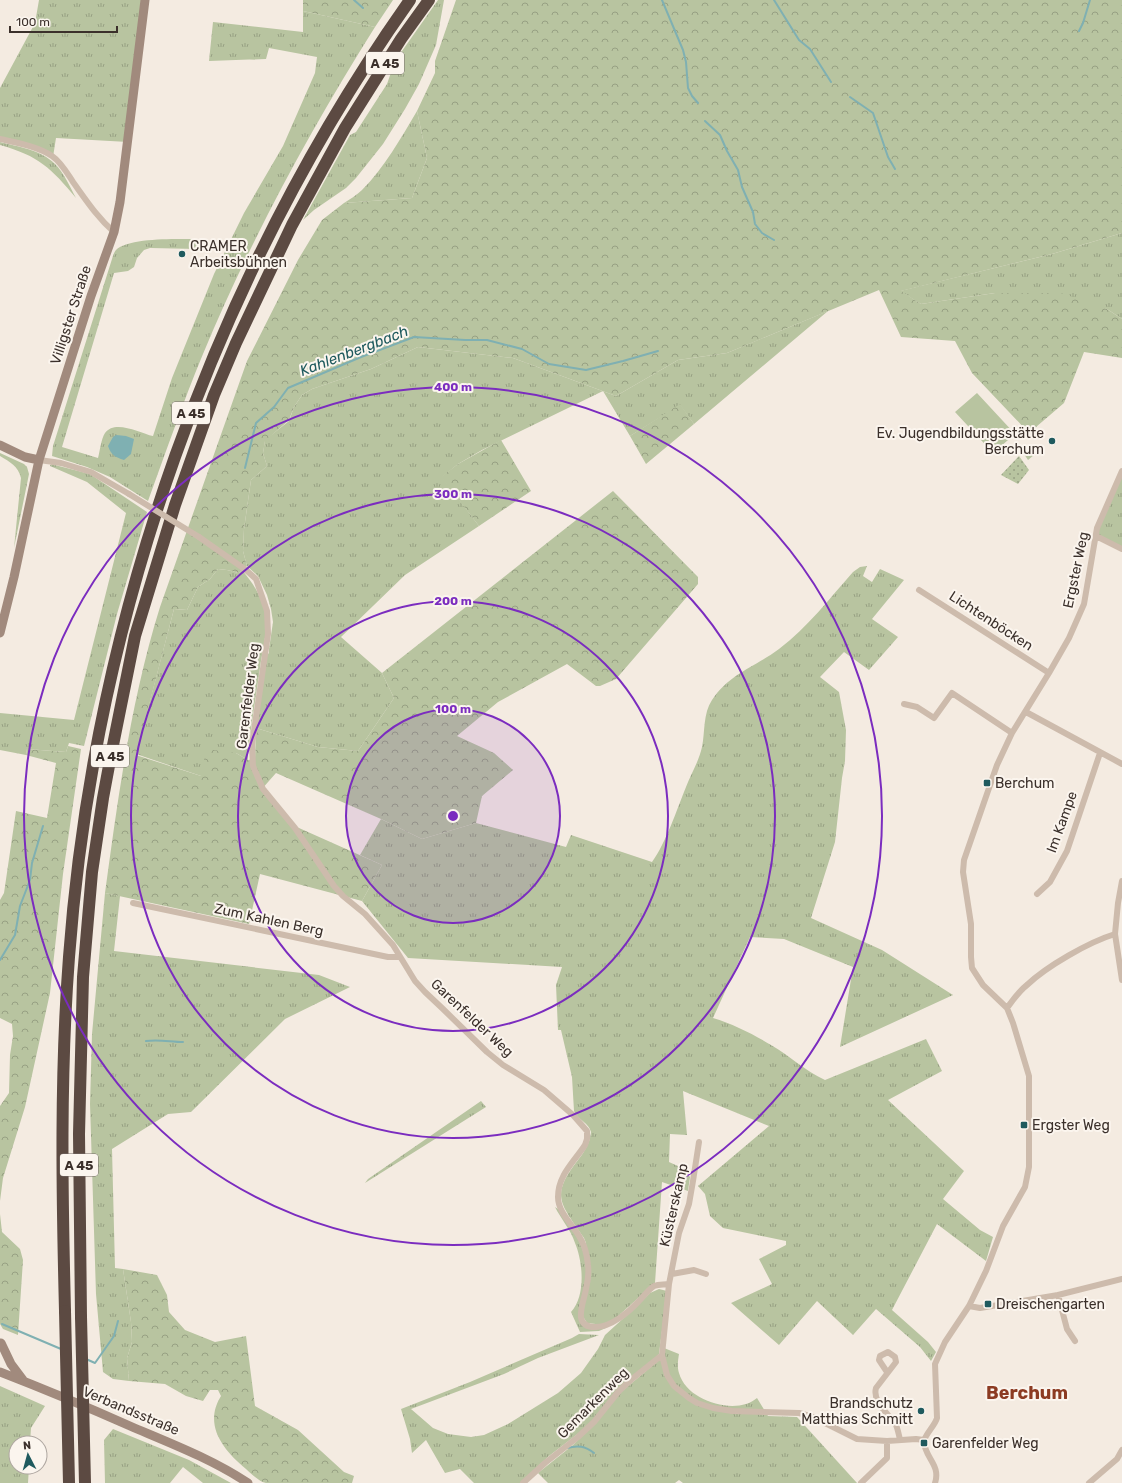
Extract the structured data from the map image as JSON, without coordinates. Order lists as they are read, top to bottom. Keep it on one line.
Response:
{"streets":{"highway":["A 45"],"main road":["Villigster Straße","Verbandsstraße"],"street":["Ergster Weg","Lichtenböcken","Garenfelder Weg","Im Kampe","Zum Kahlen Berg","Küsterskamp","Gemarkenweg"]},"crossings":[["Villigster Straße","Garenfelder Weg"],["Ergster Weg","Lichtenböcken"],["Garenfelder Weg","Zum Kahlen Berg"],["Garenfelder Weg","Küsterskamp"]],"districts":["Berchum"],"water":["Kahlenbergbach"],"places":{"other":["CRAMER Arbeitsbühnen","Ev. Jugendbildungsstätte Berchum","Brandschutz Matthias Schmitt"],"transit":["Berchum","Ergster Weg","Dreischengarten","Garenfelder Weg"]},"scale_bar":"100 m","north":"top","rings":["400 m","300 m","200 m","100 m"]}
